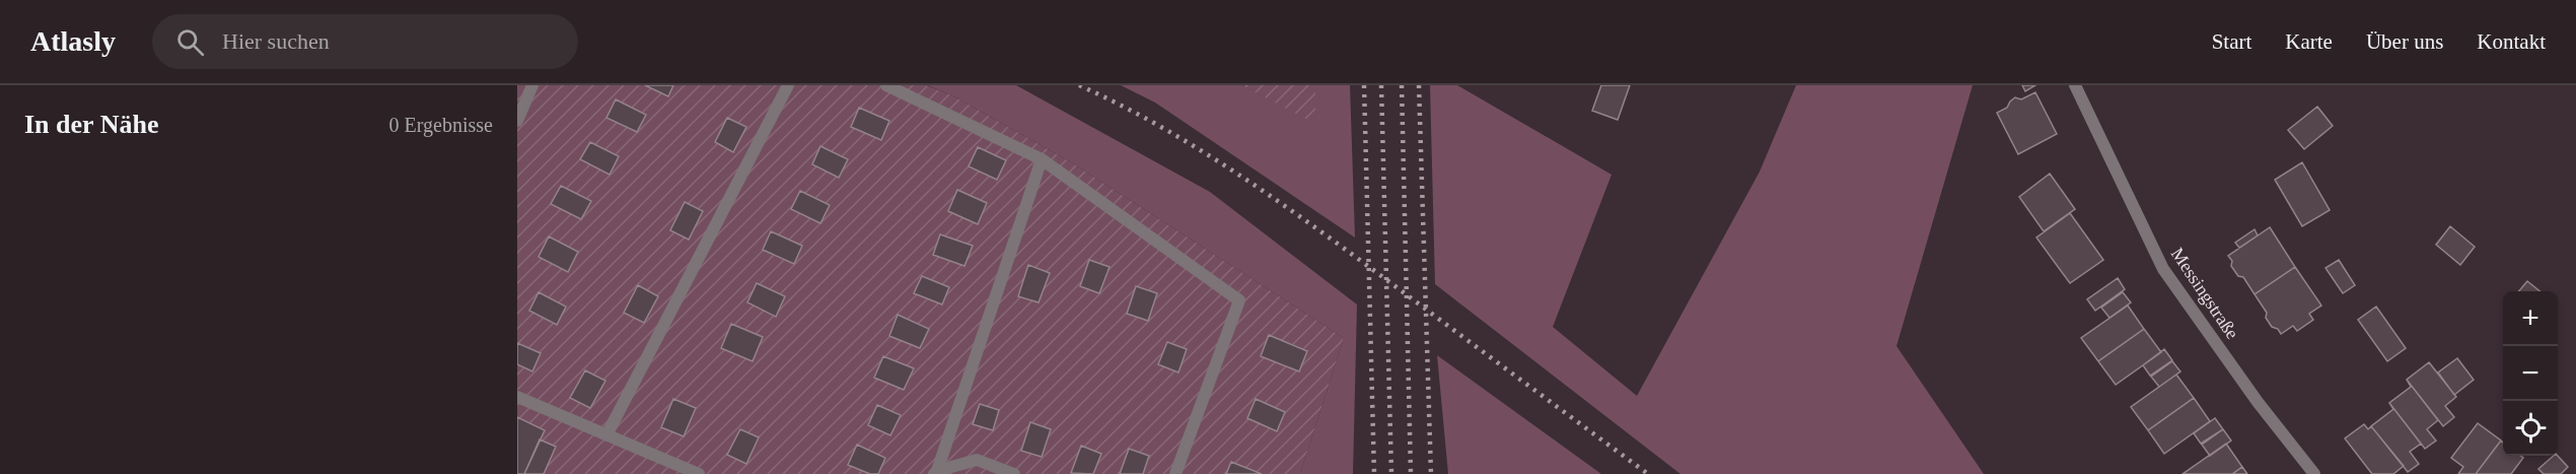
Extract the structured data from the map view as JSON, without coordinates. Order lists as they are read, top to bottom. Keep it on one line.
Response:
{"streets":{"street":["Messingstraße"]},"page":{"header":"Atlasly","search":"Hier suchen","nav":["Start","Karte","Über uns","Kontakt"],"heading":["In der Nähe","0 Ergebnisse"],"map_buttons":["+","−"]}}
